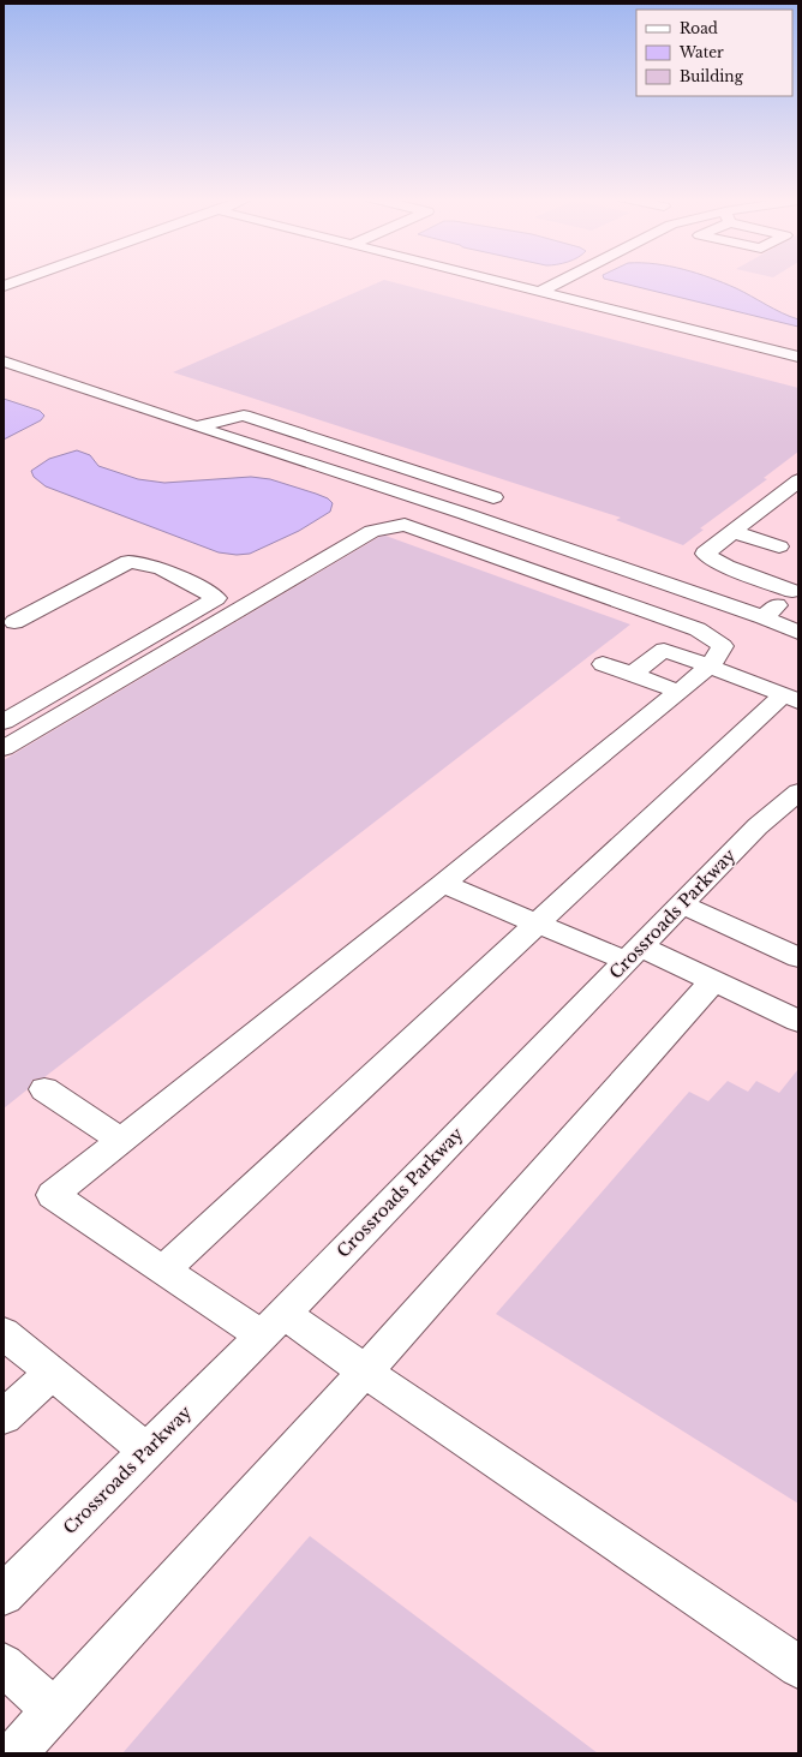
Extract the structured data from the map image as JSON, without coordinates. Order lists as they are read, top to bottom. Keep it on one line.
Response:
{"streets":{"street":["Crossroads Parkway"]},"legend":["Road","Water","Building"]}
